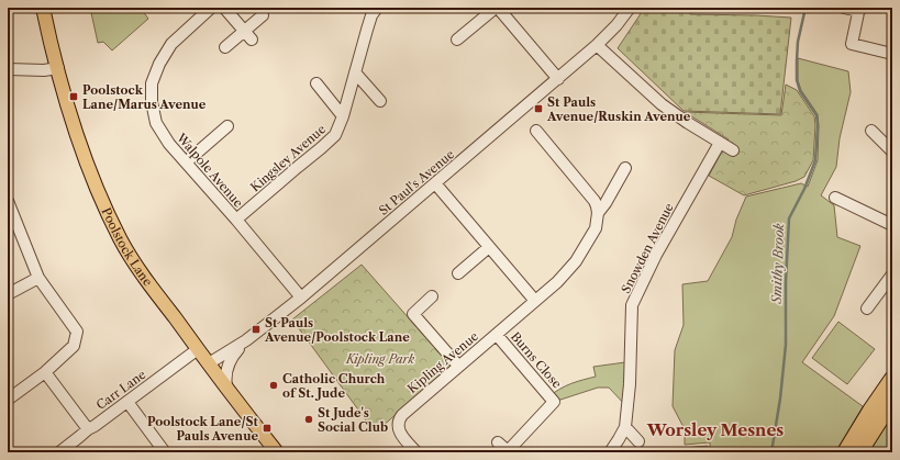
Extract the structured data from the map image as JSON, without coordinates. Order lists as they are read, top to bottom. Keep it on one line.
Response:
{"streets":{"main road":["Poolstock Lane"],"street":["Kingsley Avenue","Walpole Avenue","St Paul's Avenue","Snowden Avenue","Burns Close","Kipling Avenue","Carr Lane"]},"crossings":[["Kingsley Avenue","Walpole Avenue"],["Walpole Avenue","St Paul's Avenue"],["St Paul's Avenue","Poolstock Lane"],["Poolstock Lane","Carr Lane"],["Burns Close","Kipling Avenue"]],"districts":["Worsley Mesnes"],"water":["Smithy Brook"],"parks":["Kipling Park"],"places":{"transit":["Poolstock Lane/Marus Avenue","St Pauls Avenue/Ruskin Avenue","St Pauls Avenue/Poolstock Lane","Poolstock Lane/St Pauls Avenue"],"other":["Catholic Church of St. Jude","St Jude's Social Club"]}}
